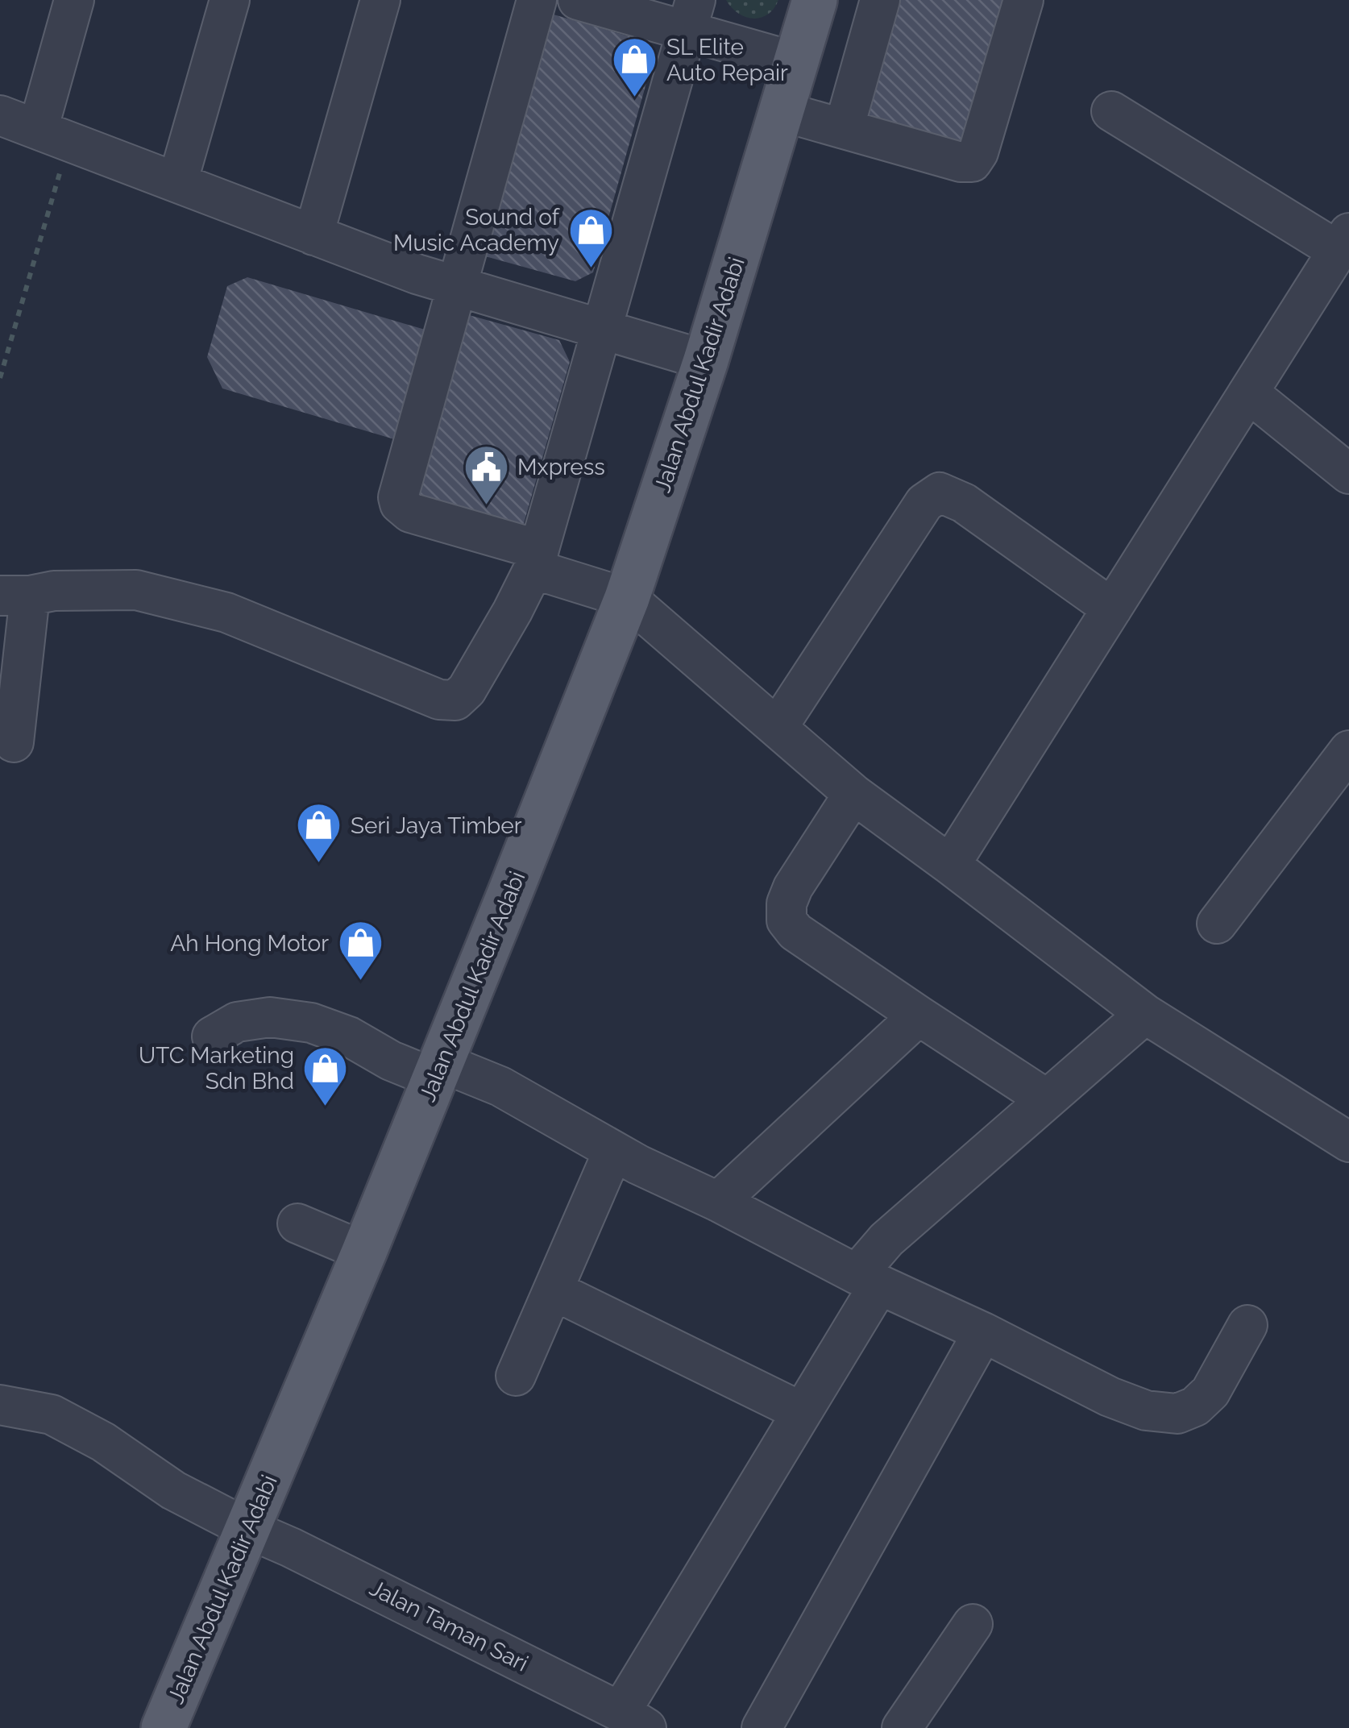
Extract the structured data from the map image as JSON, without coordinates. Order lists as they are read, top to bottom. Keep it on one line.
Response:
{"streets":{"main road":["Jalan Abdul Kadir Adabi"],"street":["Jalan Taman Sari"]},"crossings":[["Jalan Abdul Kadir Adabi","Jalan Taman Sari"]],"places":{"shop":["SL Elite Auto Repair","Sound of Music Academy","Seri Jaya Timber","Ah Hong Motor","UTC Marketing Sdn Bhd"],"public building":["Mxpress"]}}
